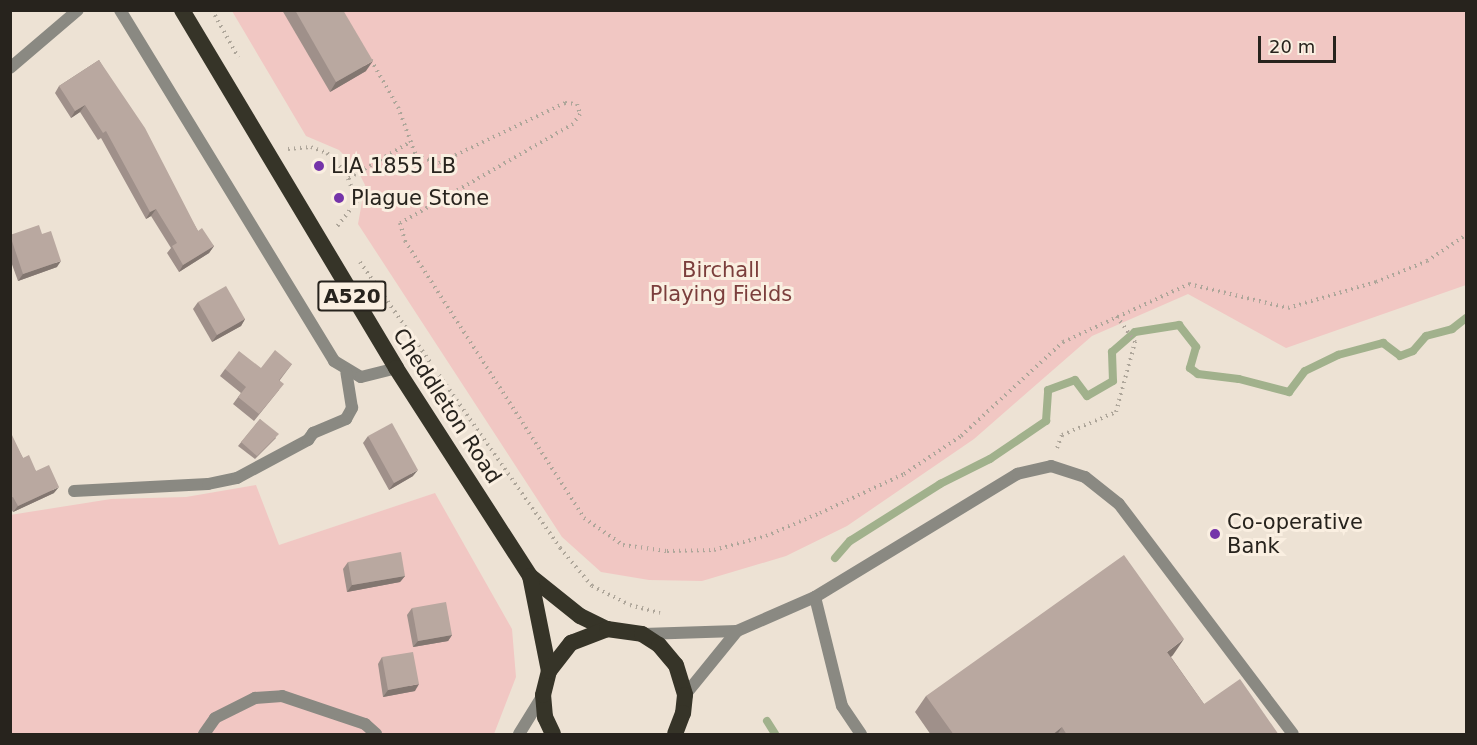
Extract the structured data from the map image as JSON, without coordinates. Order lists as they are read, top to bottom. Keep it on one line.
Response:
{"streets":{"highway":["A520","Cheddleton Road"]},"parks":["Birchall Playing Fields"],"places":["LIA 1855 LB","Plague Stone","Co-operative Bank"],"scale_bar":"20 m"}
